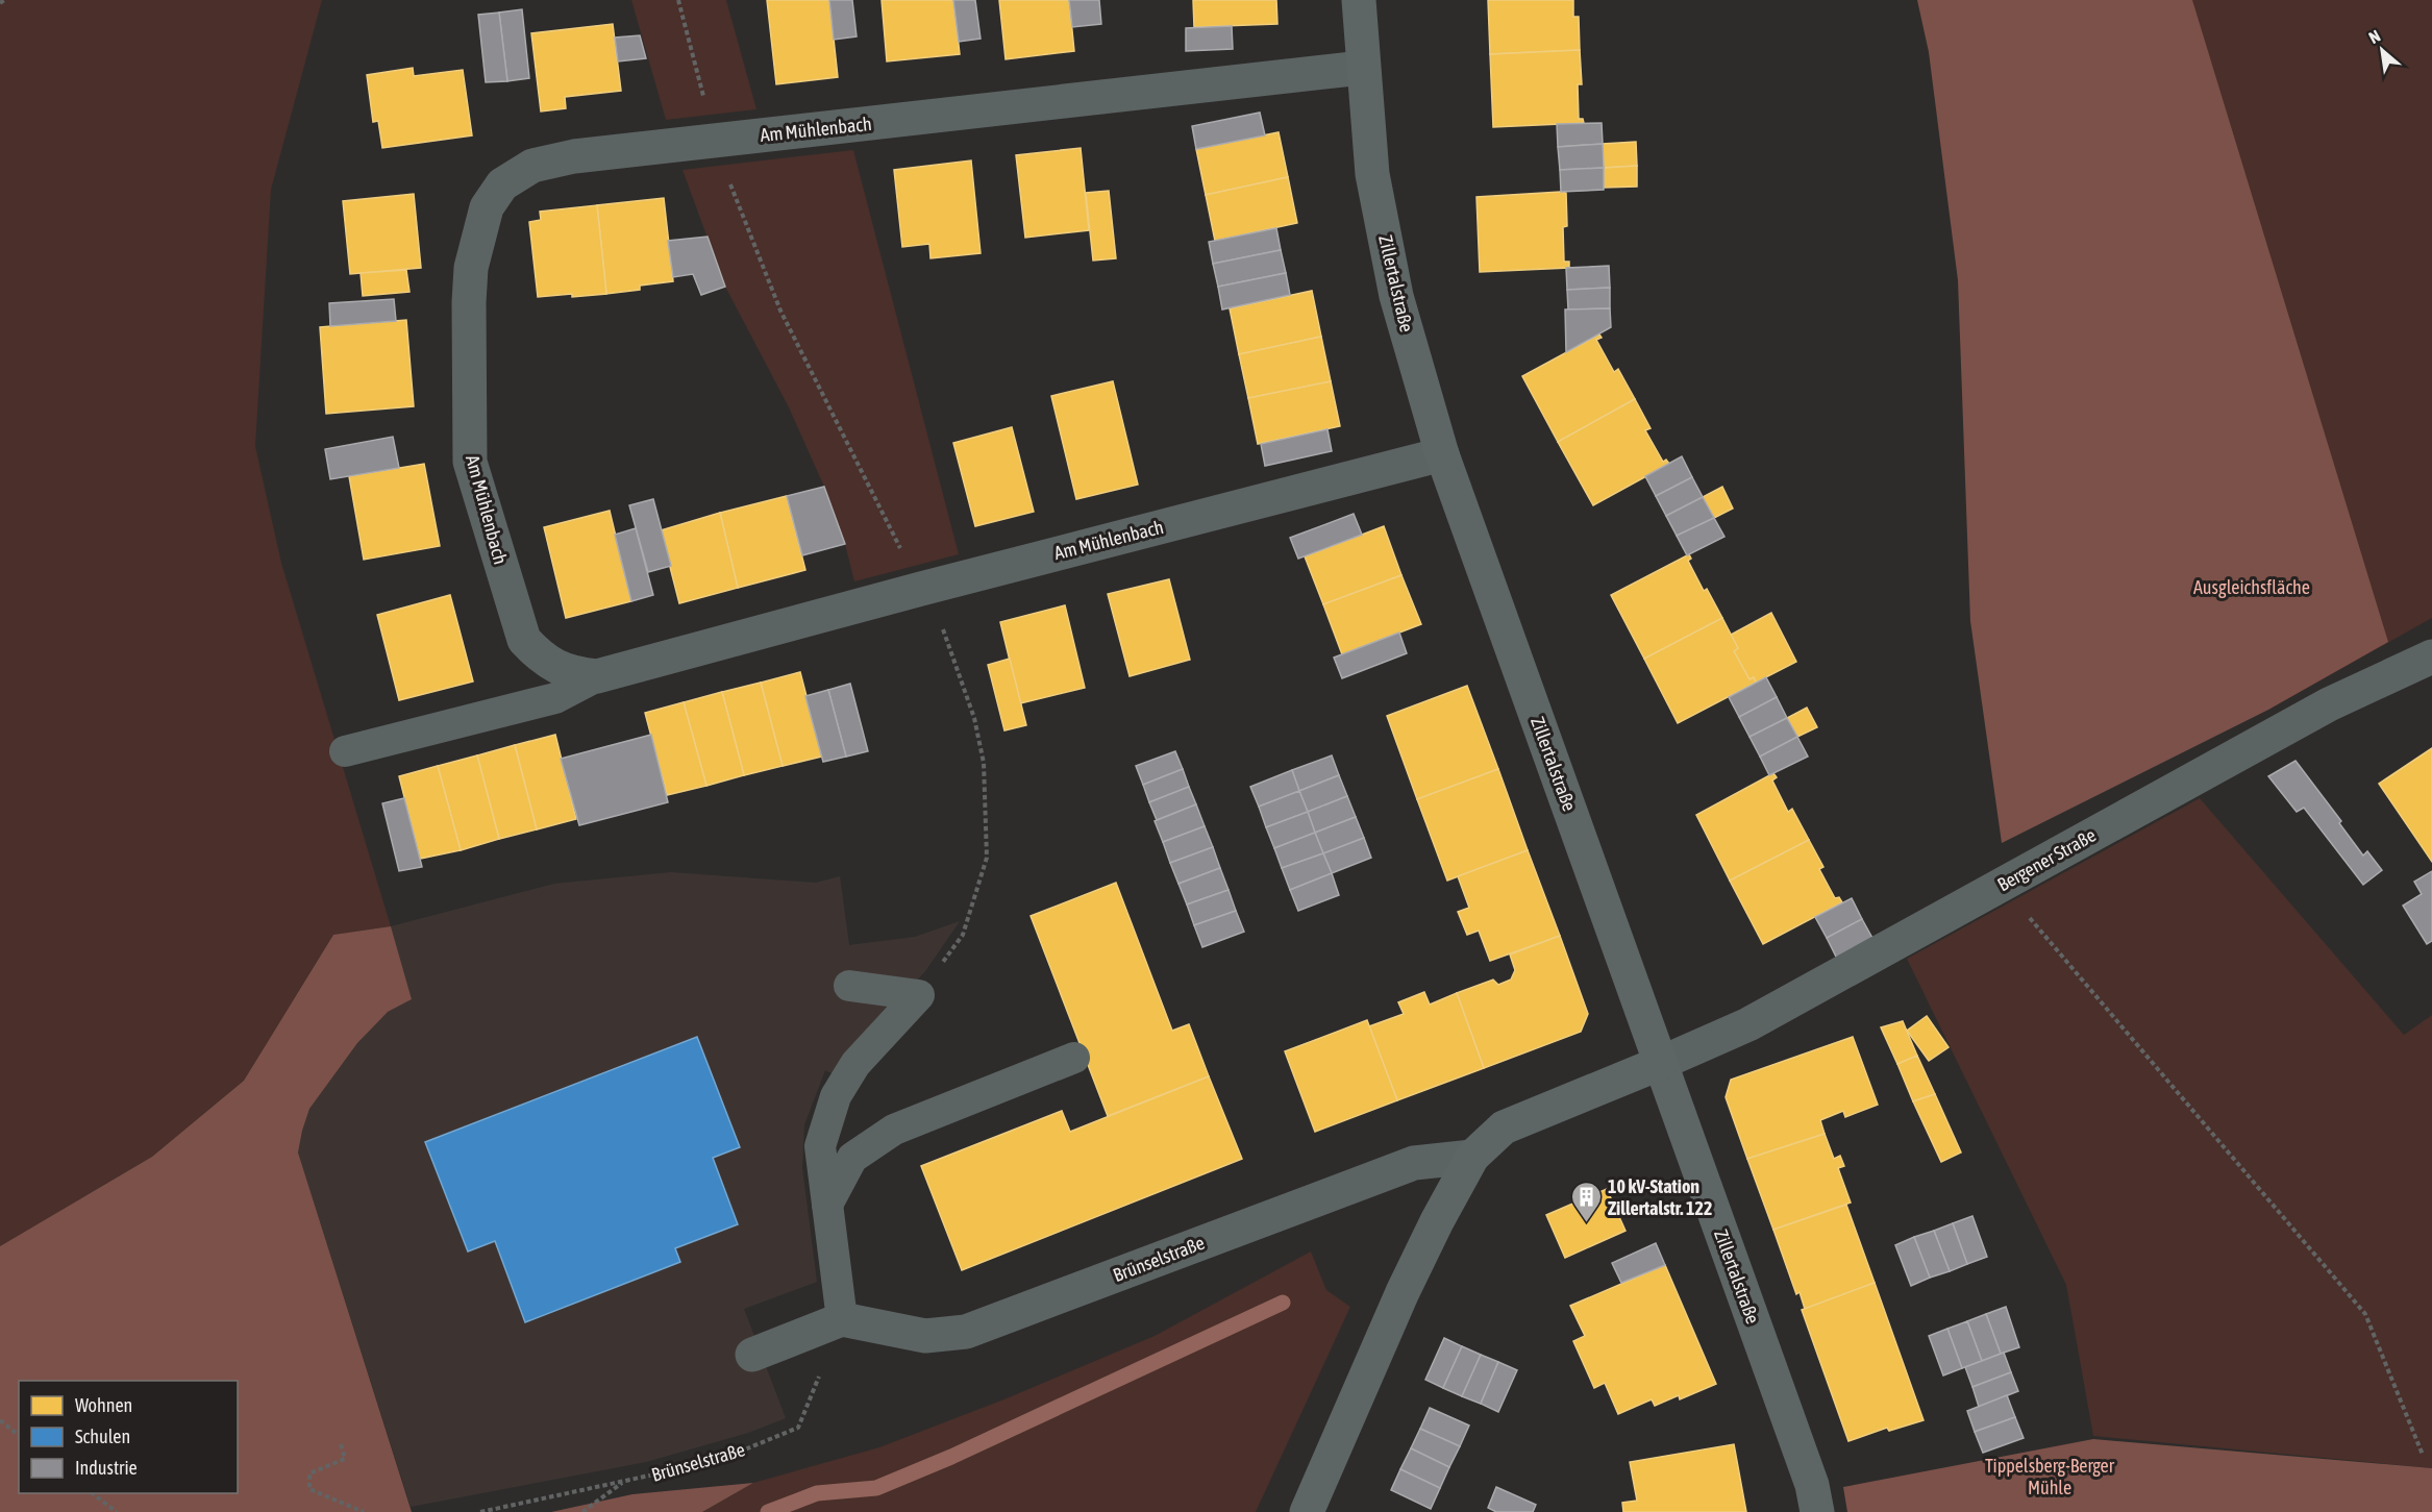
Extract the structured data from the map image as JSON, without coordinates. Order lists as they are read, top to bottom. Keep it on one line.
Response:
{"streets":{"street":["Am Mühlenbach","Zillertalstraße","Bergener Straße","Brünselstraße"]},"crossings":[["Am Mühlenbach","Zillertalstraße"],["Zillertalstraße","Bergener Straße"]],"parks":["Ausgleichsfläche","Tippelsberg-Berger Mühle"],"places":{"building":["10 kV-Station Zillertalstr. 122"]},"legend":["Wohnen","Schulen","Industrie"],"north":"top left"}
